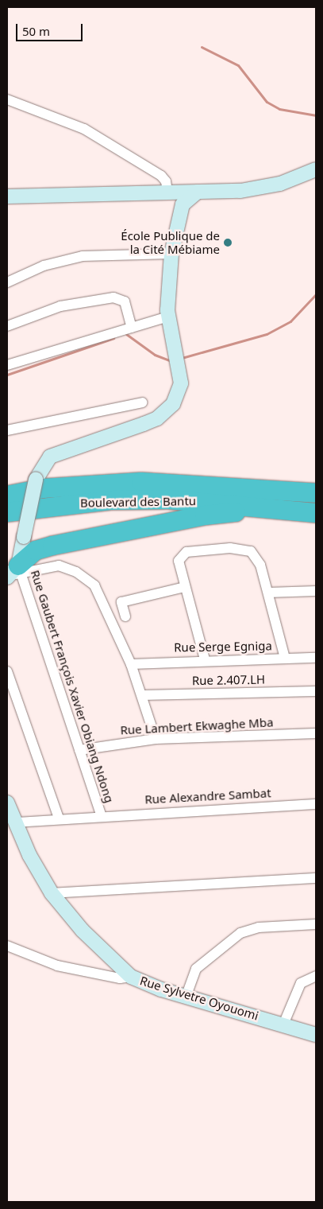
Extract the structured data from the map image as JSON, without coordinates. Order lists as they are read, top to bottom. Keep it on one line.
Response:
{"streets":{"highway":["Boulevard des Bantu"],"street":["Rue Serge Egniga","Rue 2.407.LH","Rue Gaubert François Xavier Obiang Ndong","Rue Lambert Ekwaghe Mba","Rue Alexandre Sambat","Rue Sylvetre Oyouomi"]},"crossings":[["Rue Gaubert François Xavier Obiang Ndong","Rue Lambert Ekwaghe Mba"],["Rue Gaubert François Xavier Obiang Ndong","Rue Alexandre Sambat"]],"places":["École Publique de la Cité Mébiame"],"scale_bar":"50 m"}
